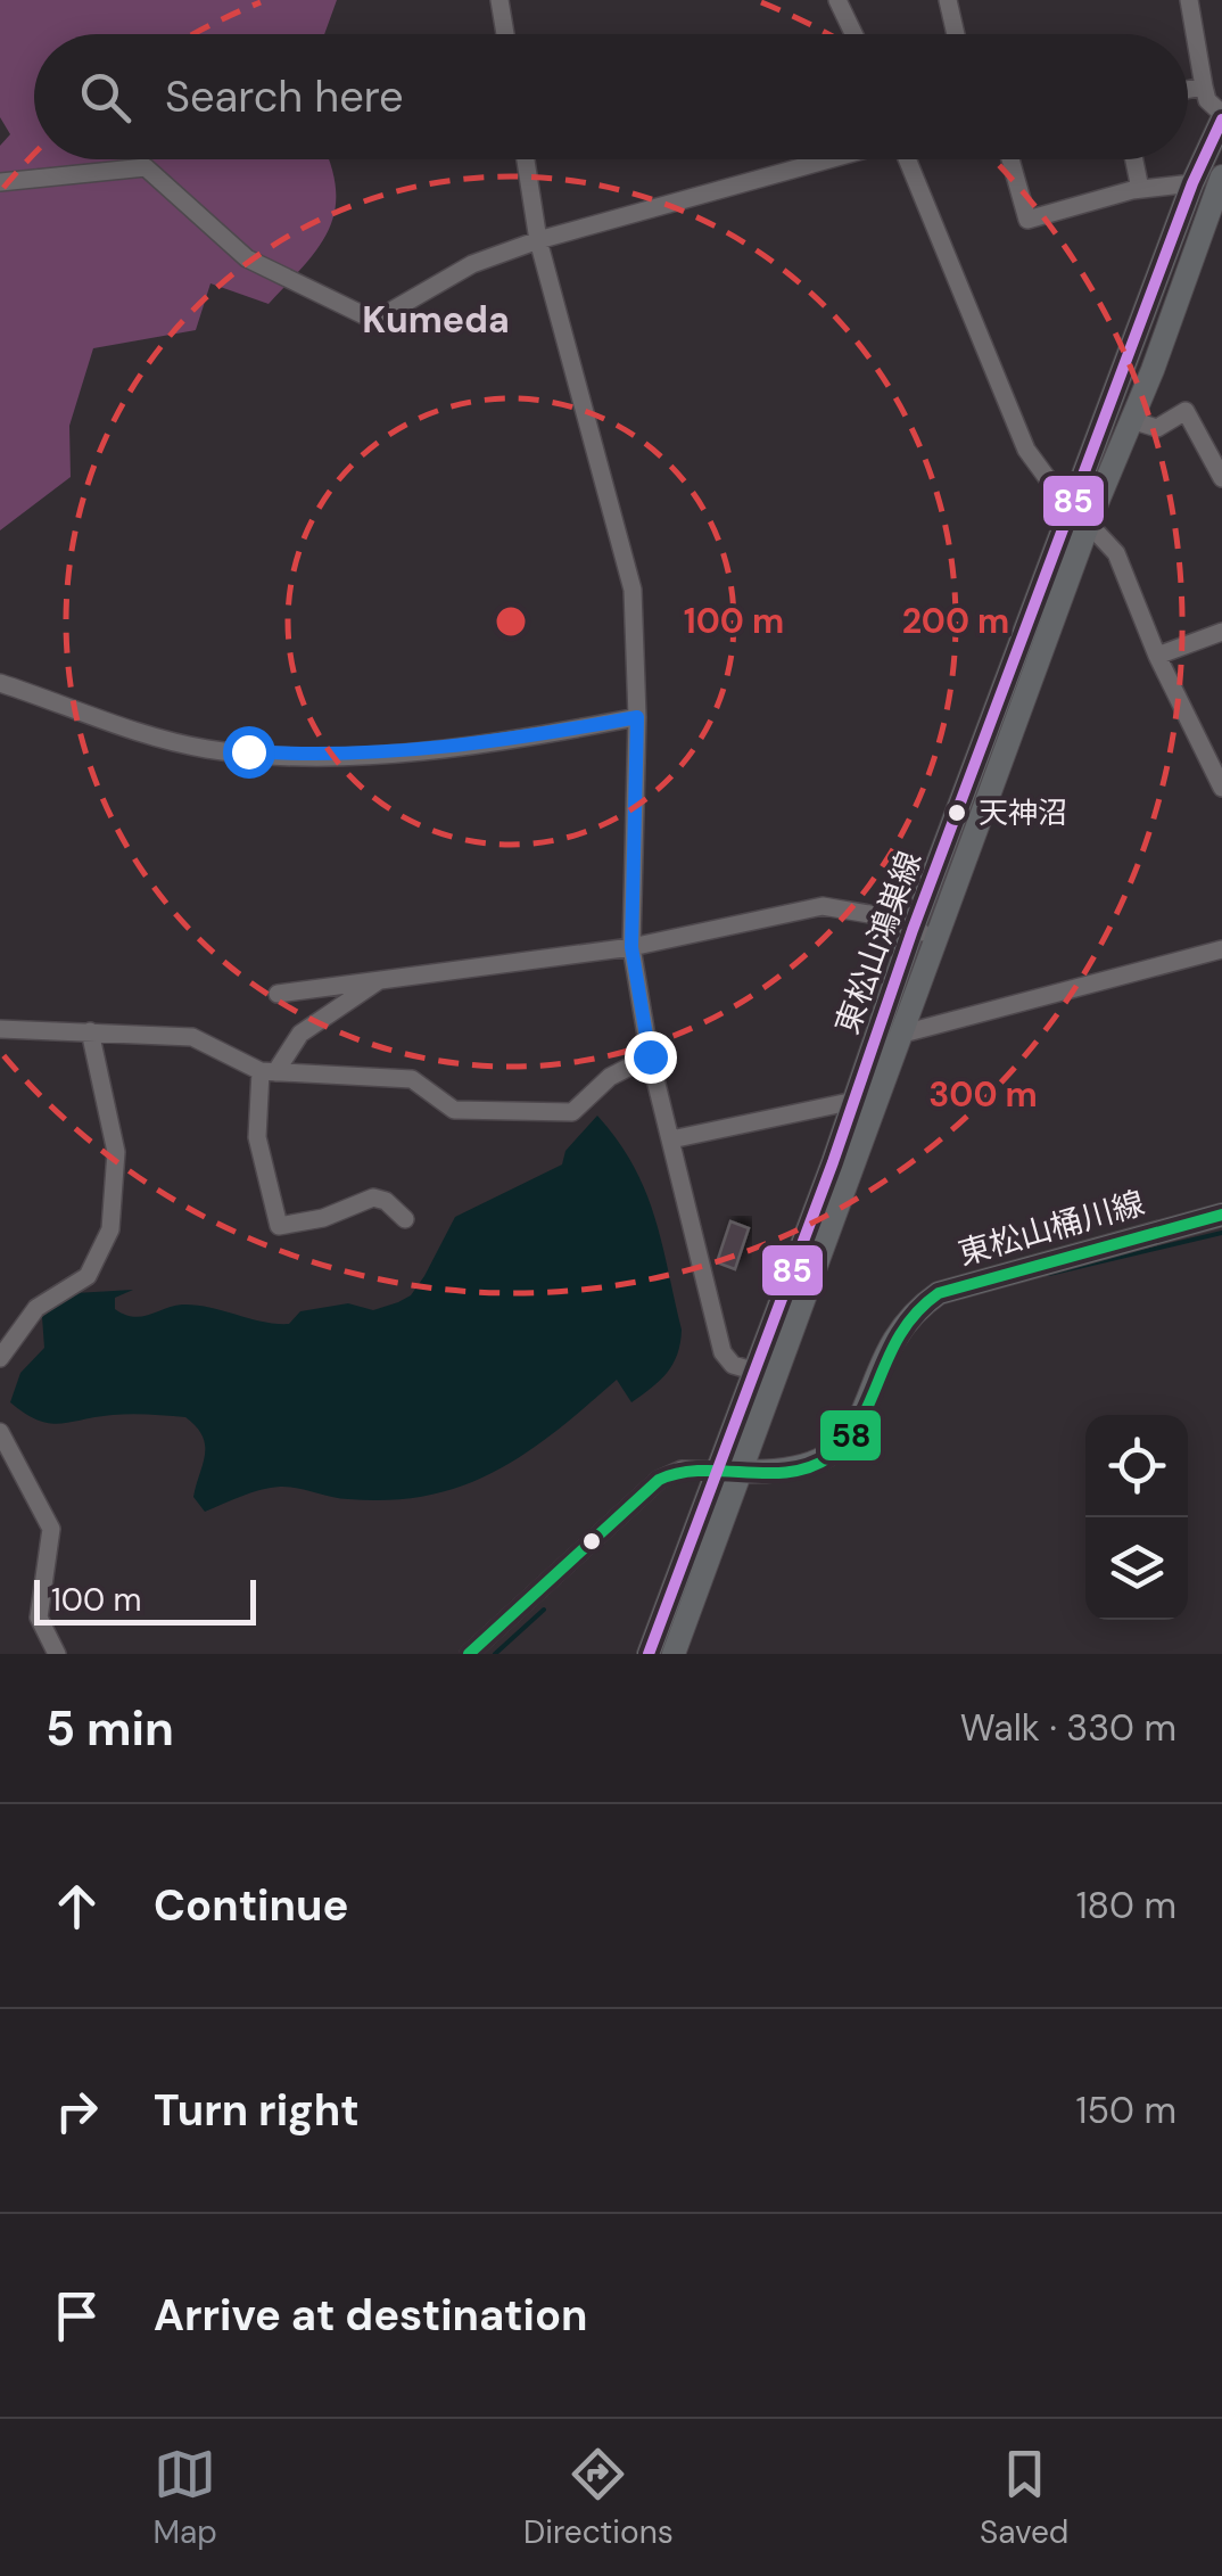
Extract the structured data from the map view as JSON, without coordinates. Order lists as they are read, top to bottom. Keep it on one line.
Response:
{"streets":{"main road":["東松山鴻巣線","東松山桶川線"]},"crossings":[["東松山鴻巣線","東松山桶川線"]],"districts":["Kumeda"],"places":["天神沼"],"lines":["transit line 85","transit line 58"],"scale_bar":"100 m","page":{"search":"Search here","scale":"100 m","heading":["5 min","Walk · 330 m"],"list":[["Continue","180 m"],["Turn right","150 m"],"Arrive at destination"],"nav":["Map","Directions","Saved"]},"rings":["100 m","200 m","300 m"]}
